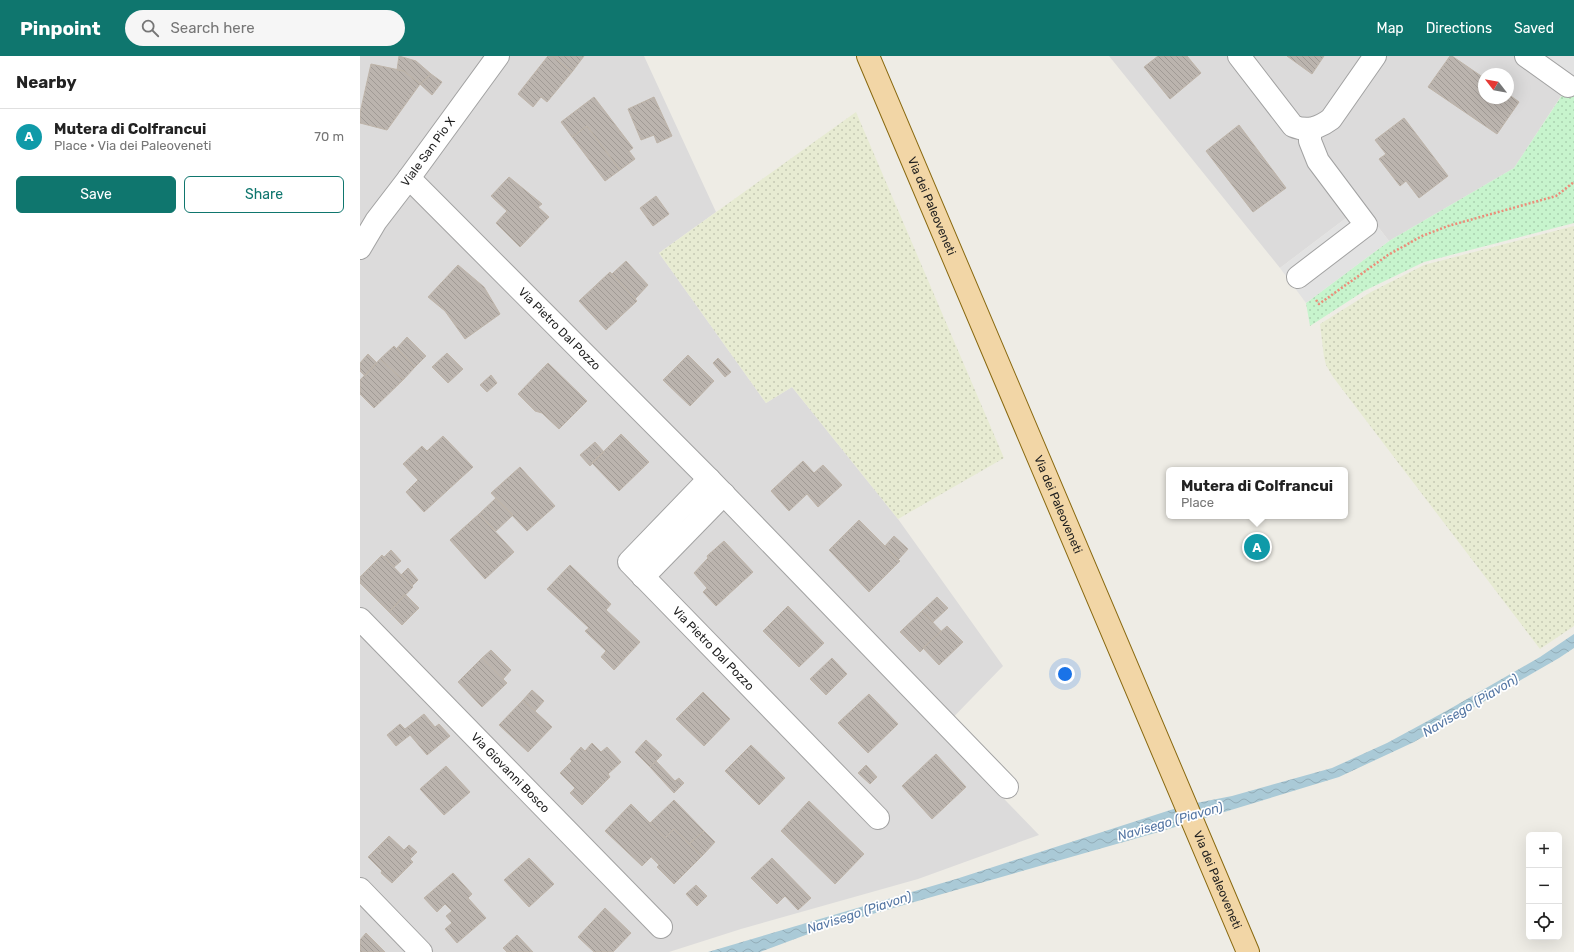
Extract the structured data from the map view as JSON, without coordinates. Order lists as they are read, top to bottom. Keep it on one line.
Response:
{"streets":{"main road":["Via dei Paleoveneti"],"street":["Viale San Pio X","Via Pietro Dal Pozzo","Via Giovanni Bosco"]},"crossings":[["Viale San Pio X","Via Pietro Dal Pozzo"]],"water":["Navisego (Piavon)"],"north":"top left","page":{"header":"Pinpoint","search":"Search here","nav":["Map","Directions","Saved"],"heading":"Nearby","list":[{"mark":"A","name":"Mutera di Colfrancui","note":"Place · Via dei Paleoveneti","value":"70 m"}],"buttons":["Save","Share"],"popup":["Mutera di Colfrancui","Place"],"pins":"A","map_buttons":["+","−"]}}
